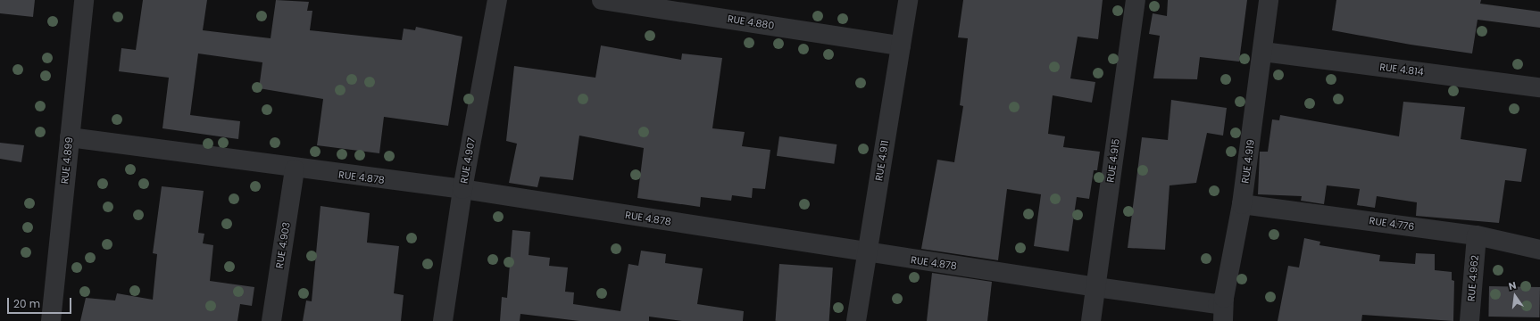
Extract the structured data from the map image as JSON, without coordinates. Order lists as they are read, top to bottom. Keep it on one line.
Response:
{"streets":{"street":["RUE 4.880","RUE 4.814","RUE 4.899","RUE 4.907","RUE 4.911","RUE 4.915","RUE 4.919","RUE 4.878","RUE 4.776","RUE 4.903","RUE 4.962"]},"crossings":[["RUE 4.880","RUE 4.911"],["RUE 4.814","RUE 4.919"],["RUE 4.899","RUE 4.878"],["RUE 4.907","RUE 4.878"],["RUE 4.911","RUE 4.878"],["RUE 4.915","RUE 4.878"],["RUE 4.919","RUE 4.878"],["RUE 4.919","RUE 4.776"],["RUE 4.878","RUE 4.903"],["RUE 4.776","RUE 4.962"]],"scale_bar":"20 m","north":"top"}
